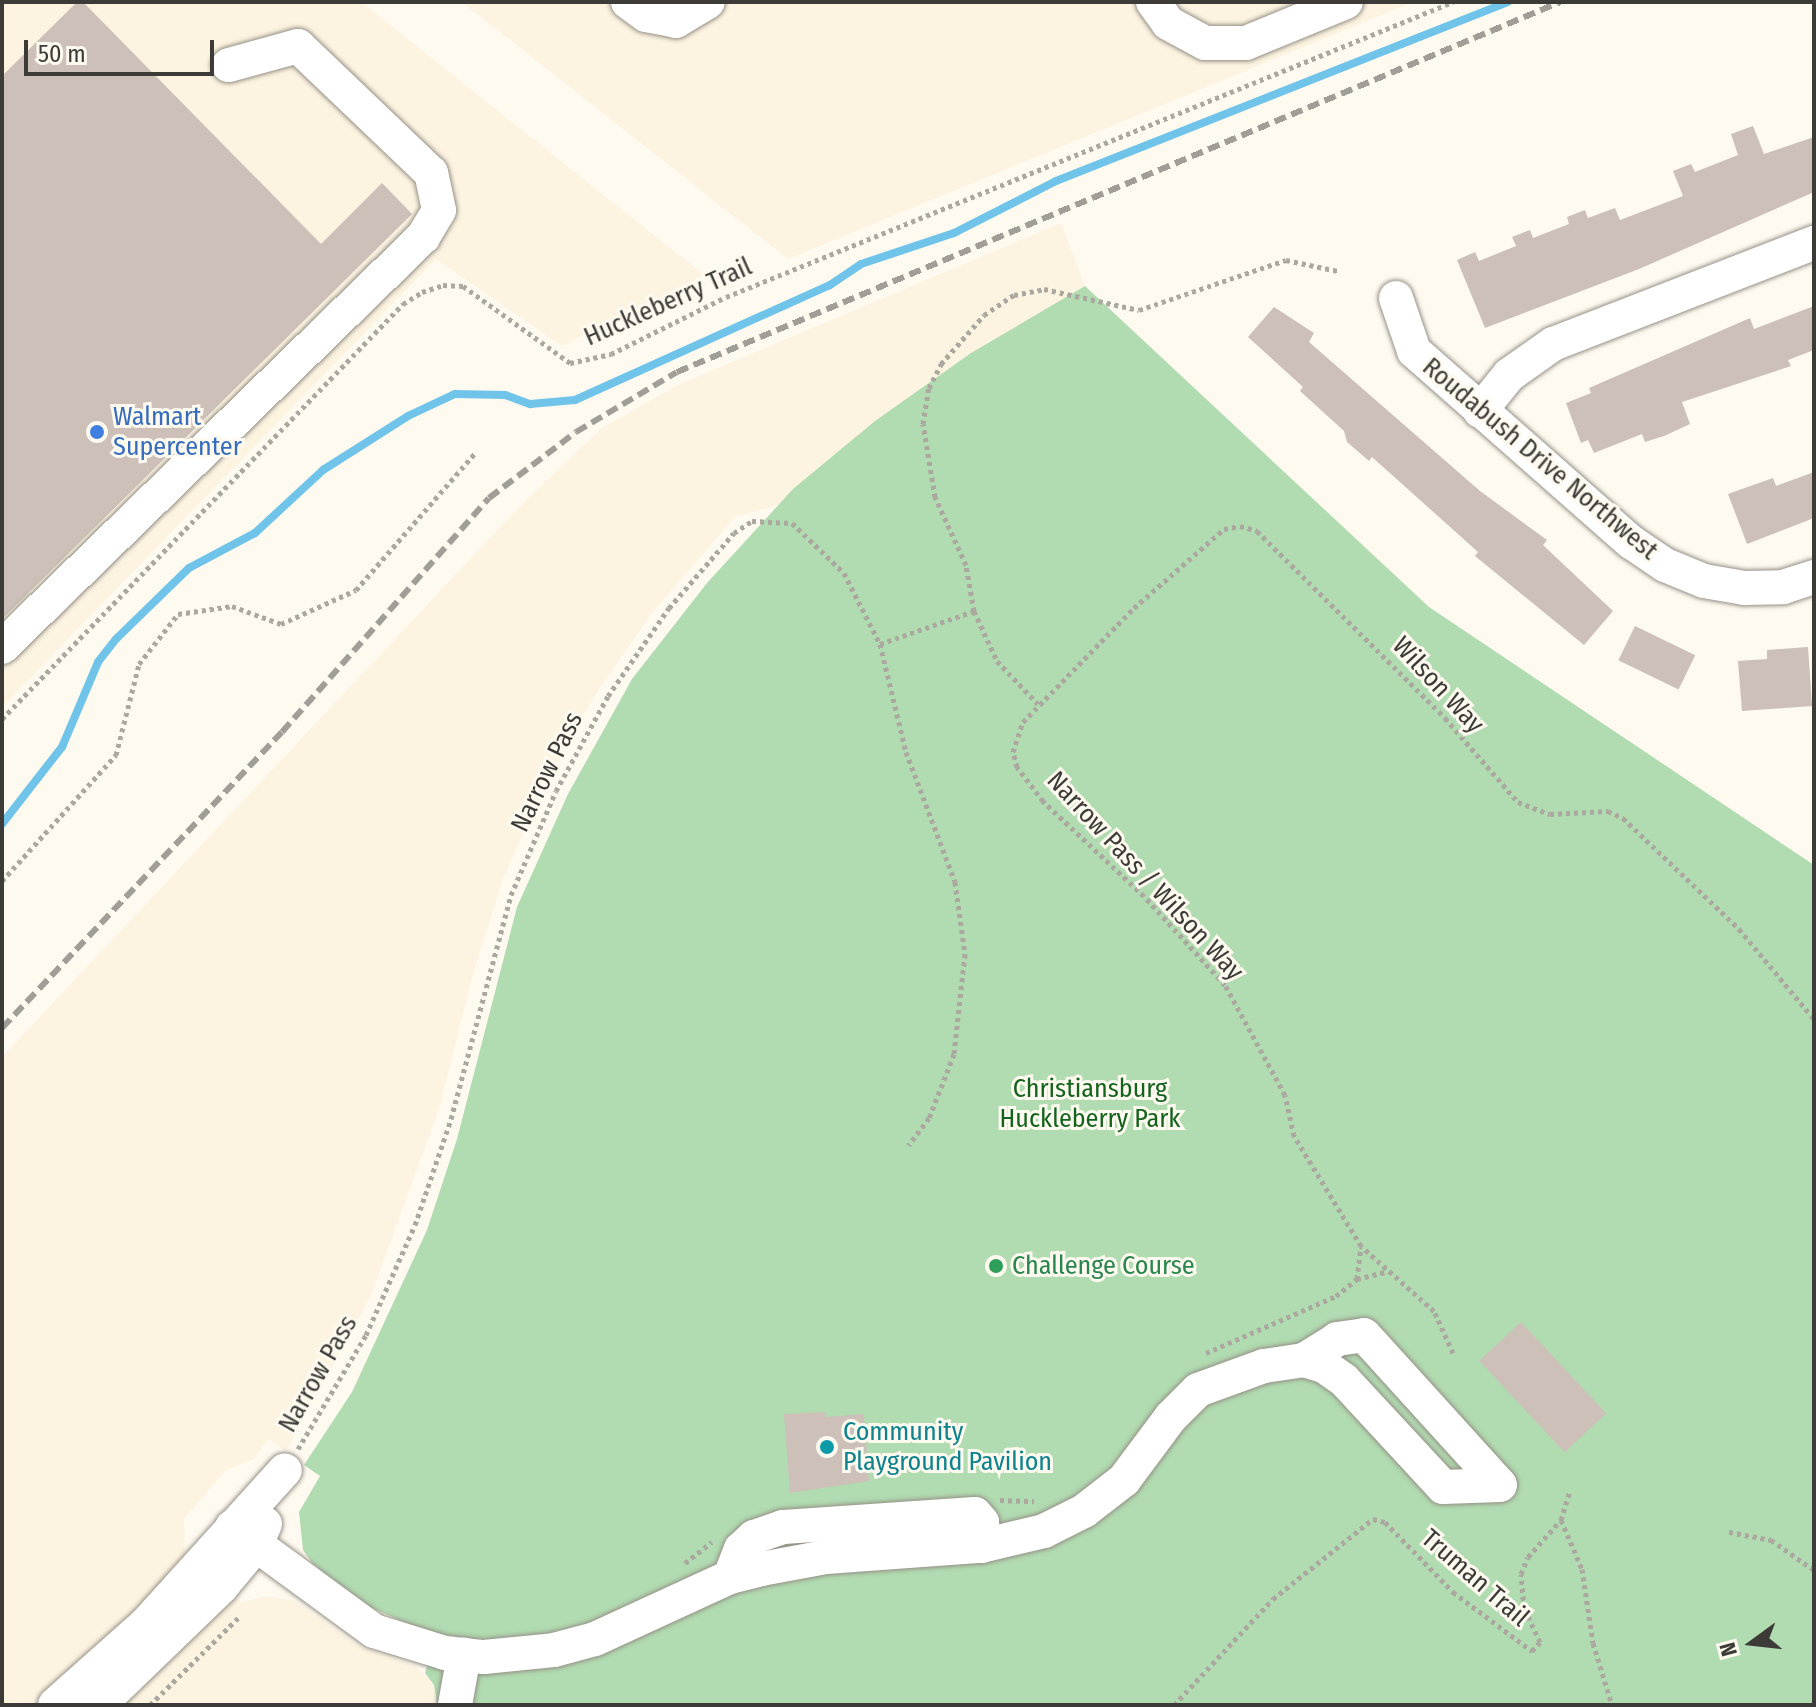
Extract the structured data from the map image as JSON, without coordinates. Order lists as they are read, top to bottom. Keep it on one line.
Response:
{"streets":{"street":["Roudabush Drive Northwest"],"path":["Huckleberry Trail","Wilson Way","Narrow Pass","Narrow Pass / Wilson Way","Truman Trail"]},"crossings":[["Wilson Way","Narrow Pass / Wilson Way"]],"parks":["Christiansburg Huckleberry Park"],"places":["Walmart Supercenter","Challenge Course","Community Playground Pavilion"],"scale_bar":"50 m","north":"left"}
